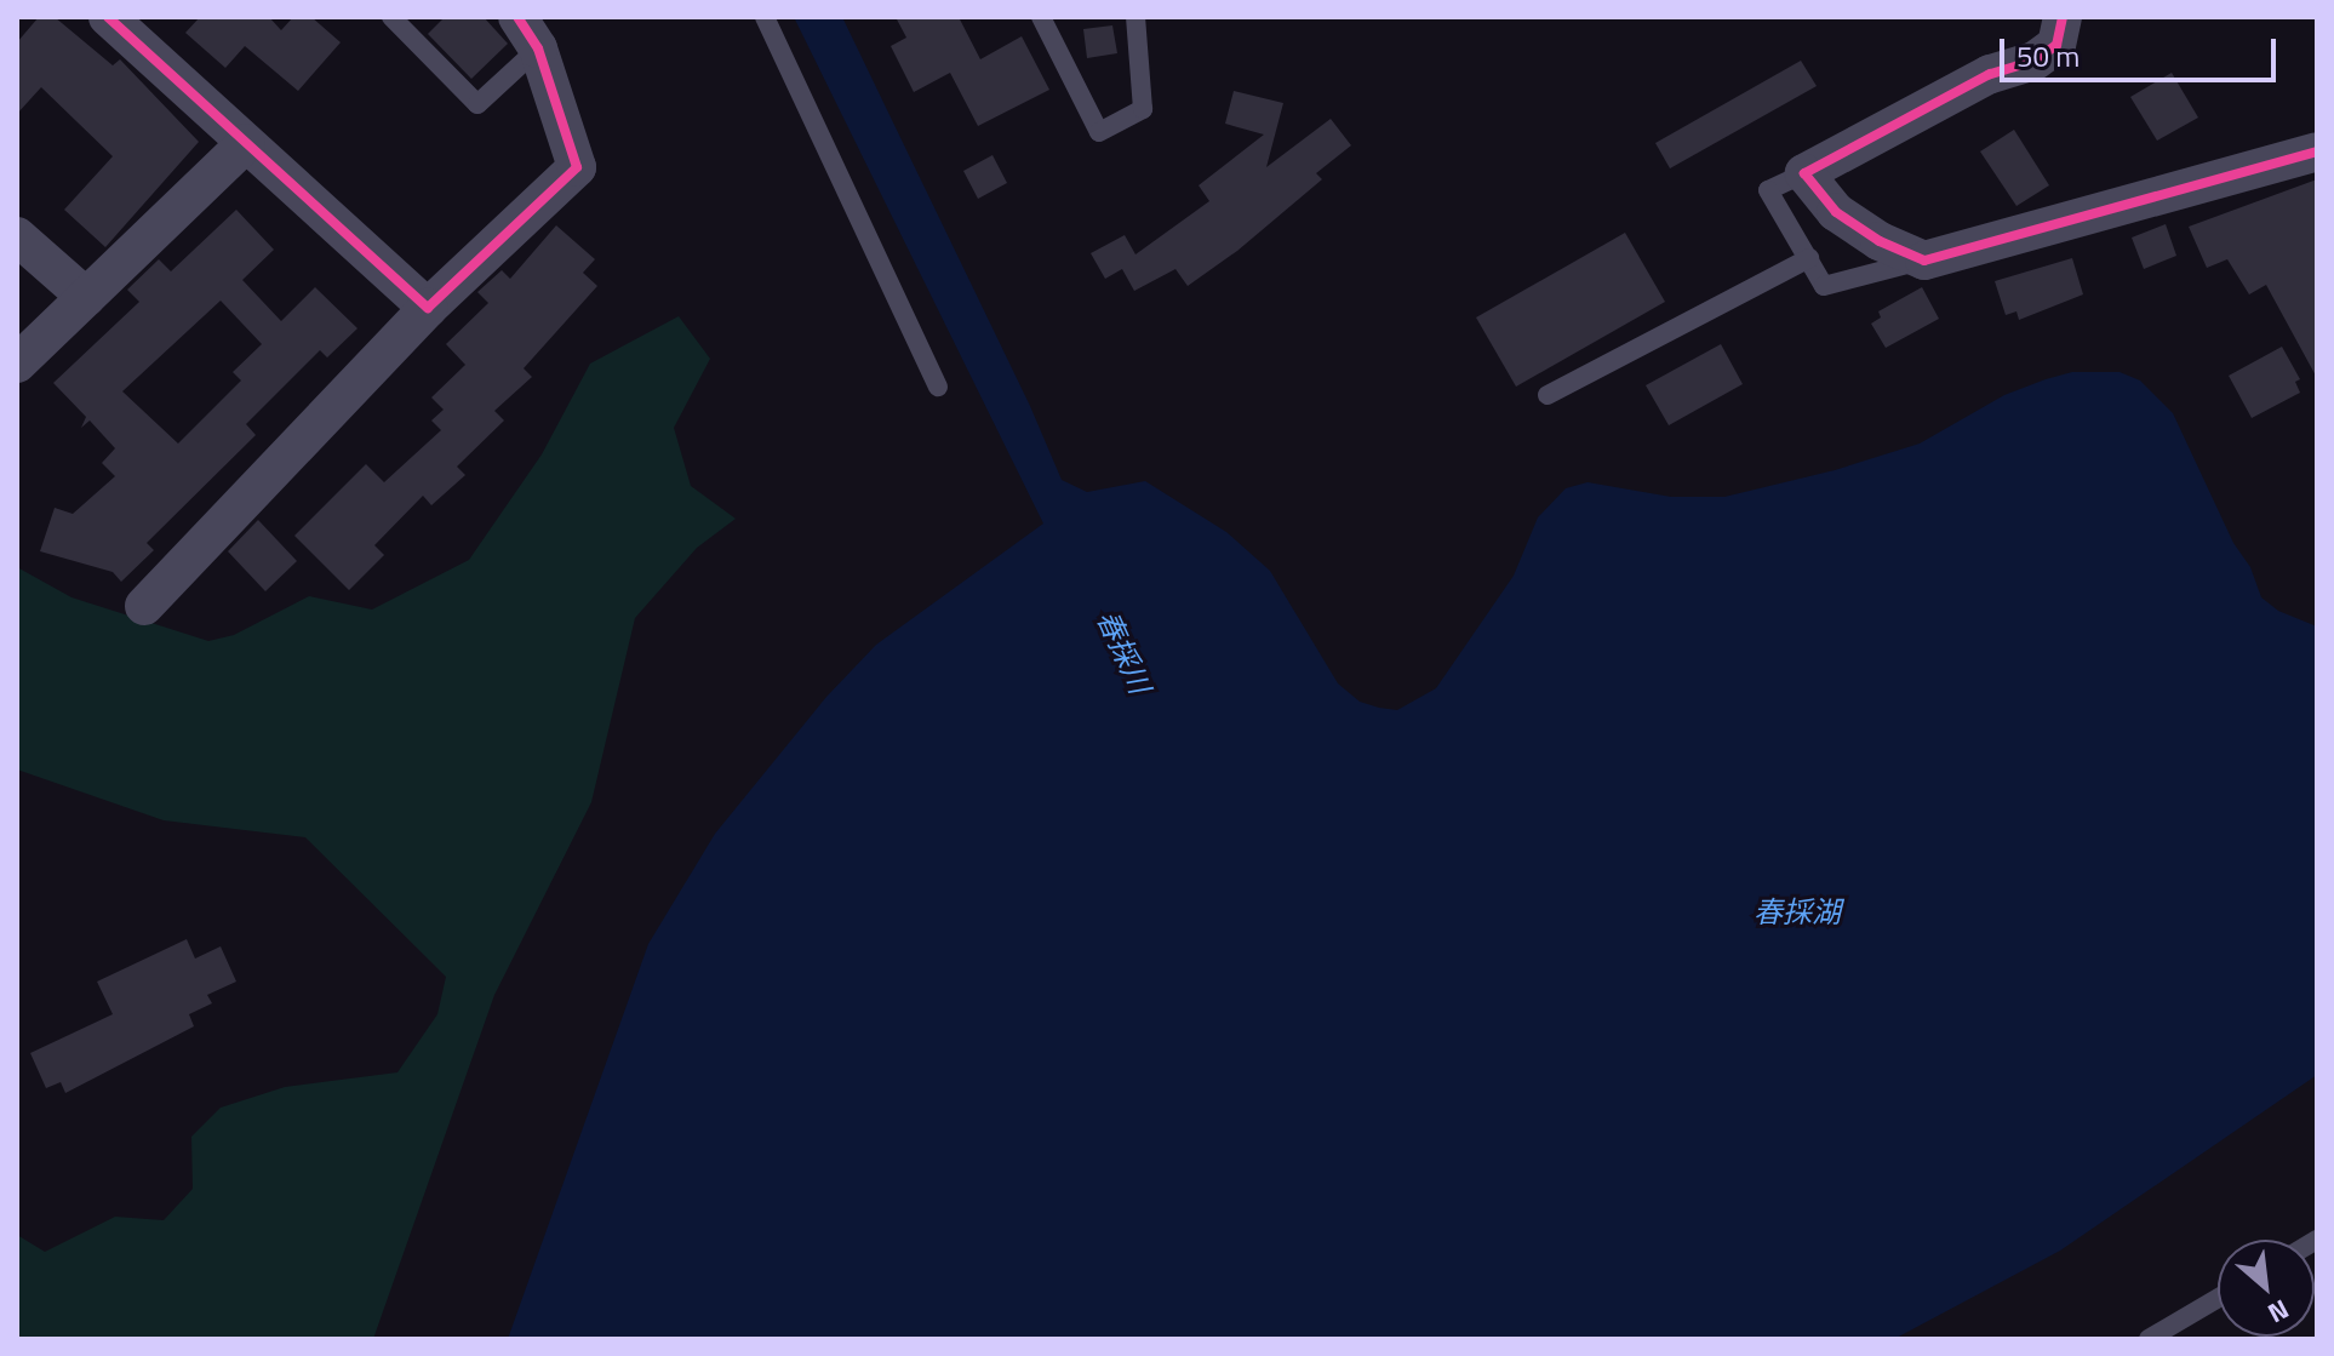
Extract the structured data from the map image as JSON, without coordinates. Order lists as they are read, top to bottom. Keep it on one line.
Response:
{"water":["春採川","春採湖"],"scale_bar":"50 m","north":"bottom right"}
